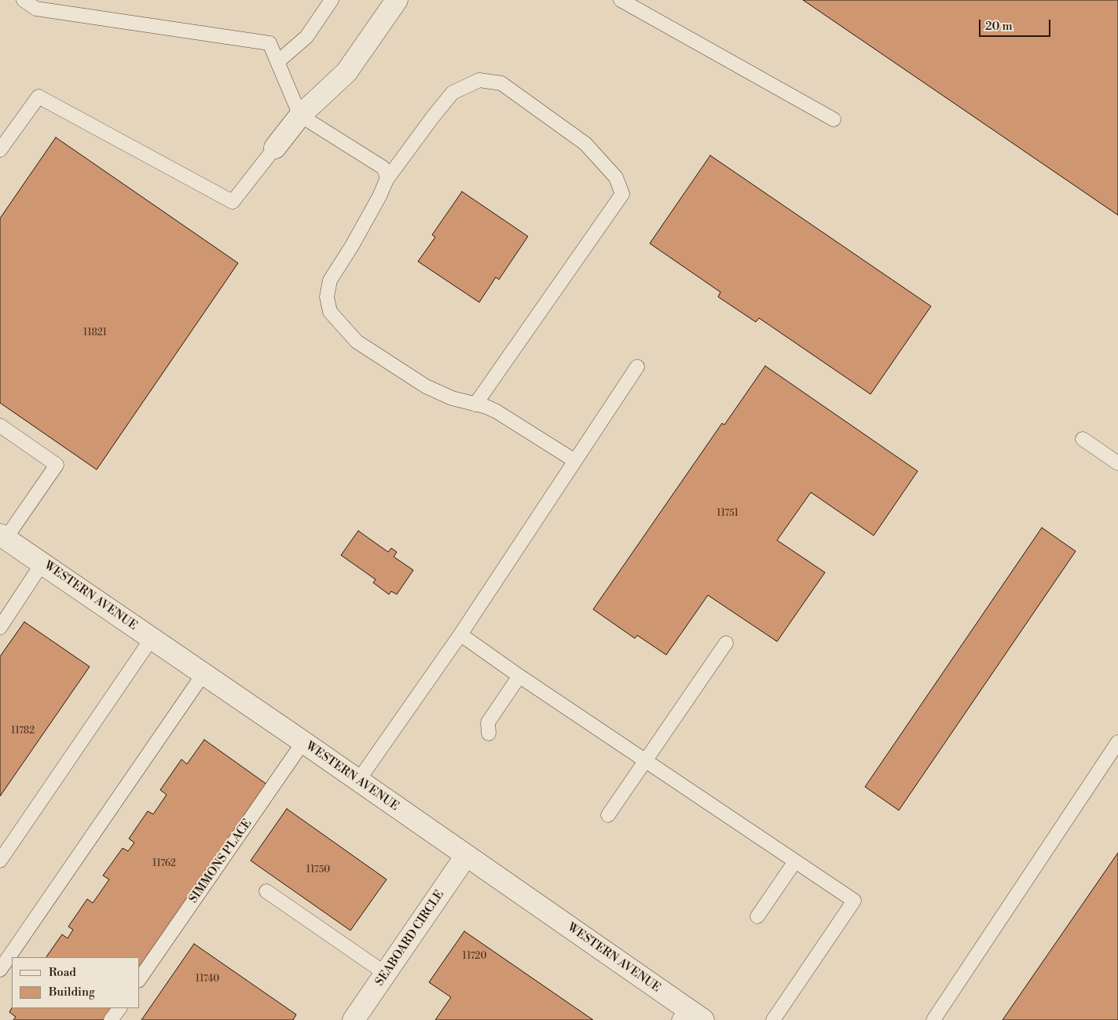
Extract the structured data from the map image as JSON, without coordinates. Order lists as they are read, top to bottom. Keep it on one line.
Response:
{"streets":{"street":["WESTERN AVENUE","SEABOARD CIRCLE"],"lane":["SIMMONS PLACE"]},"crossings":[["WESTERN AVENUE","SIMMONS PLACE"],["WESTERN AVENUE","SEABOARD CIRCLE"]],"house_numbers":["11821","11751","11782","11762","11750","11720","11740"],"legend":["Road","Building"],"scale_bar":"20 m"}
